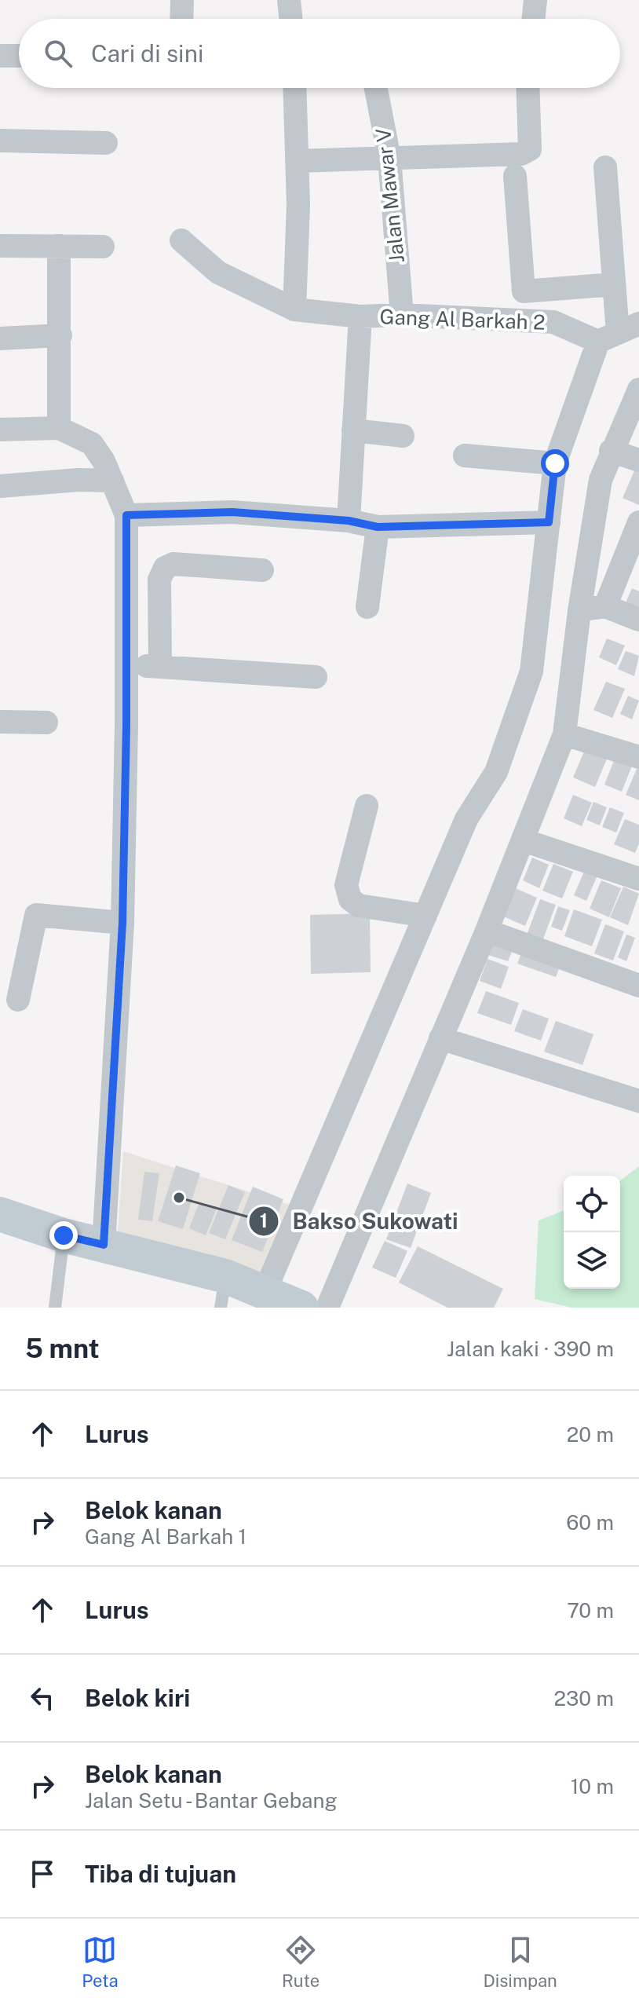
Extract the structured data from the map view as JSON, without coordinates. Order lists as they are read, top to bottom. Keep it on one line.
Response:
{"streets":{"street":["Jalan Mawar V","Gang Al Barkah 2"]},"crossings":[["Jalan Mawar V","Gang Al Barkah 2"]],"places":["Bakso Sukowati"],"page":{"search":"Cari di sini","heading":["5 mnt","Jalan kaki · 390 m"],"list":[["Lurus","20 m"],["Belok kanan","Gang Al Barkah 1","60 m"],["Lurus","70 m"],["Belok kiri","230 m"],["Belok kanan","Jalan Setu - Bantar Gebang","10 m"],"Tiba di tujuan"],"nav":["Peta","Rute","Disimpan"]}}
